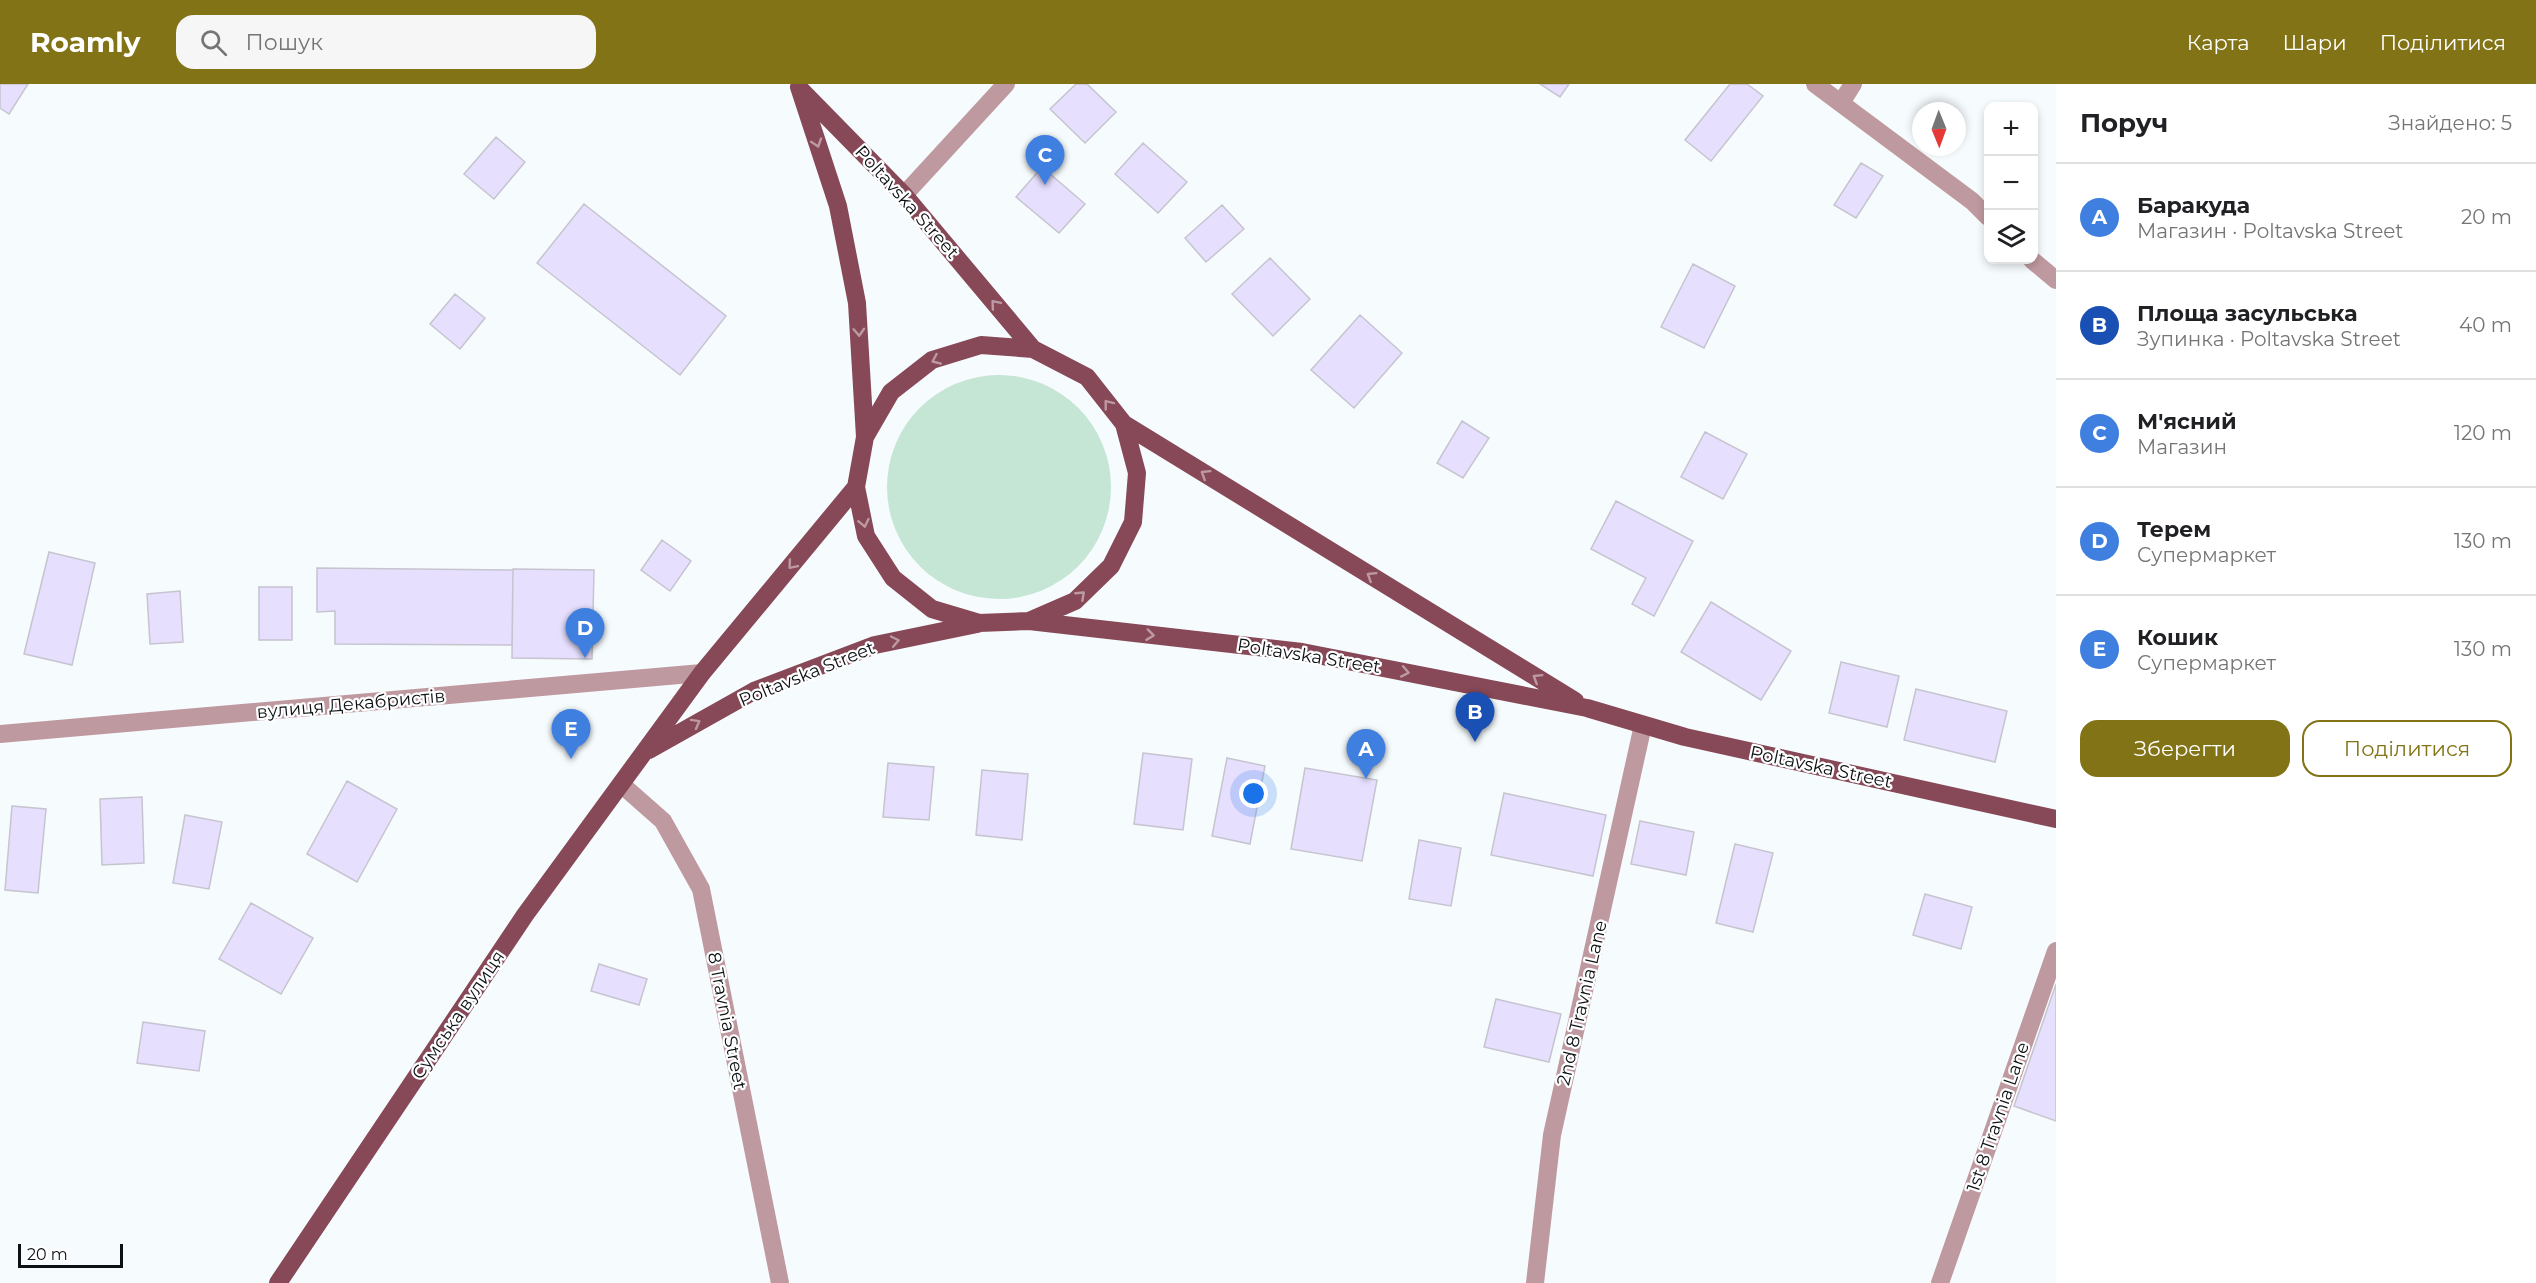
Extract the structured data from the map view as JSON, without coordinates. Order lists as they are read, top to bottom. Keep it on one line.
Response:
{"streets":{"main road":["Poltavska Street","Сумська вулиця"],"street":["вулиця Декабристів","2nd 8 Travnia Lane","8 Travnia Street","1st 8 Travnia Lane"]},"crossings":[["Poltavska Street","2nd 8 Travnia Lane"],["Poltavska Street","Сумська вулиця"],["вулиця Декабристів","Сумська вулиця"],["Сумська вулиця","8 Travnia Street"]],"scale_bar":"20 m","north":"bottom","page":{"header":"Roamly","search":"Пошук","nav":["Карта","Шари","Поділитися"],"heading":["Поруч","Знайдено: 5"],"map_buttons":["+","−"],"pins":["C","D","B","E","A"],"list":[{"mark":"A","name":"Баракуда","note":"Магазин · Poltavska Street","value":"20 m"},{"mark":"B","name":"Площа засульська","note":"Зупинка · Poltavska Street","value":"40 m"},{"mark":"C","name":"М'ясний","note":"Магазин","value":"120 m"},{"mark":"D","name":"Терем","note":"Супермаркет","value":"130 m"},{"mark":"E","name":"Кошик","note":"Супермаркет","value":"130 m"}],"buttons":["Зберегти","Поділитися"],"scale":"20 m"}}
